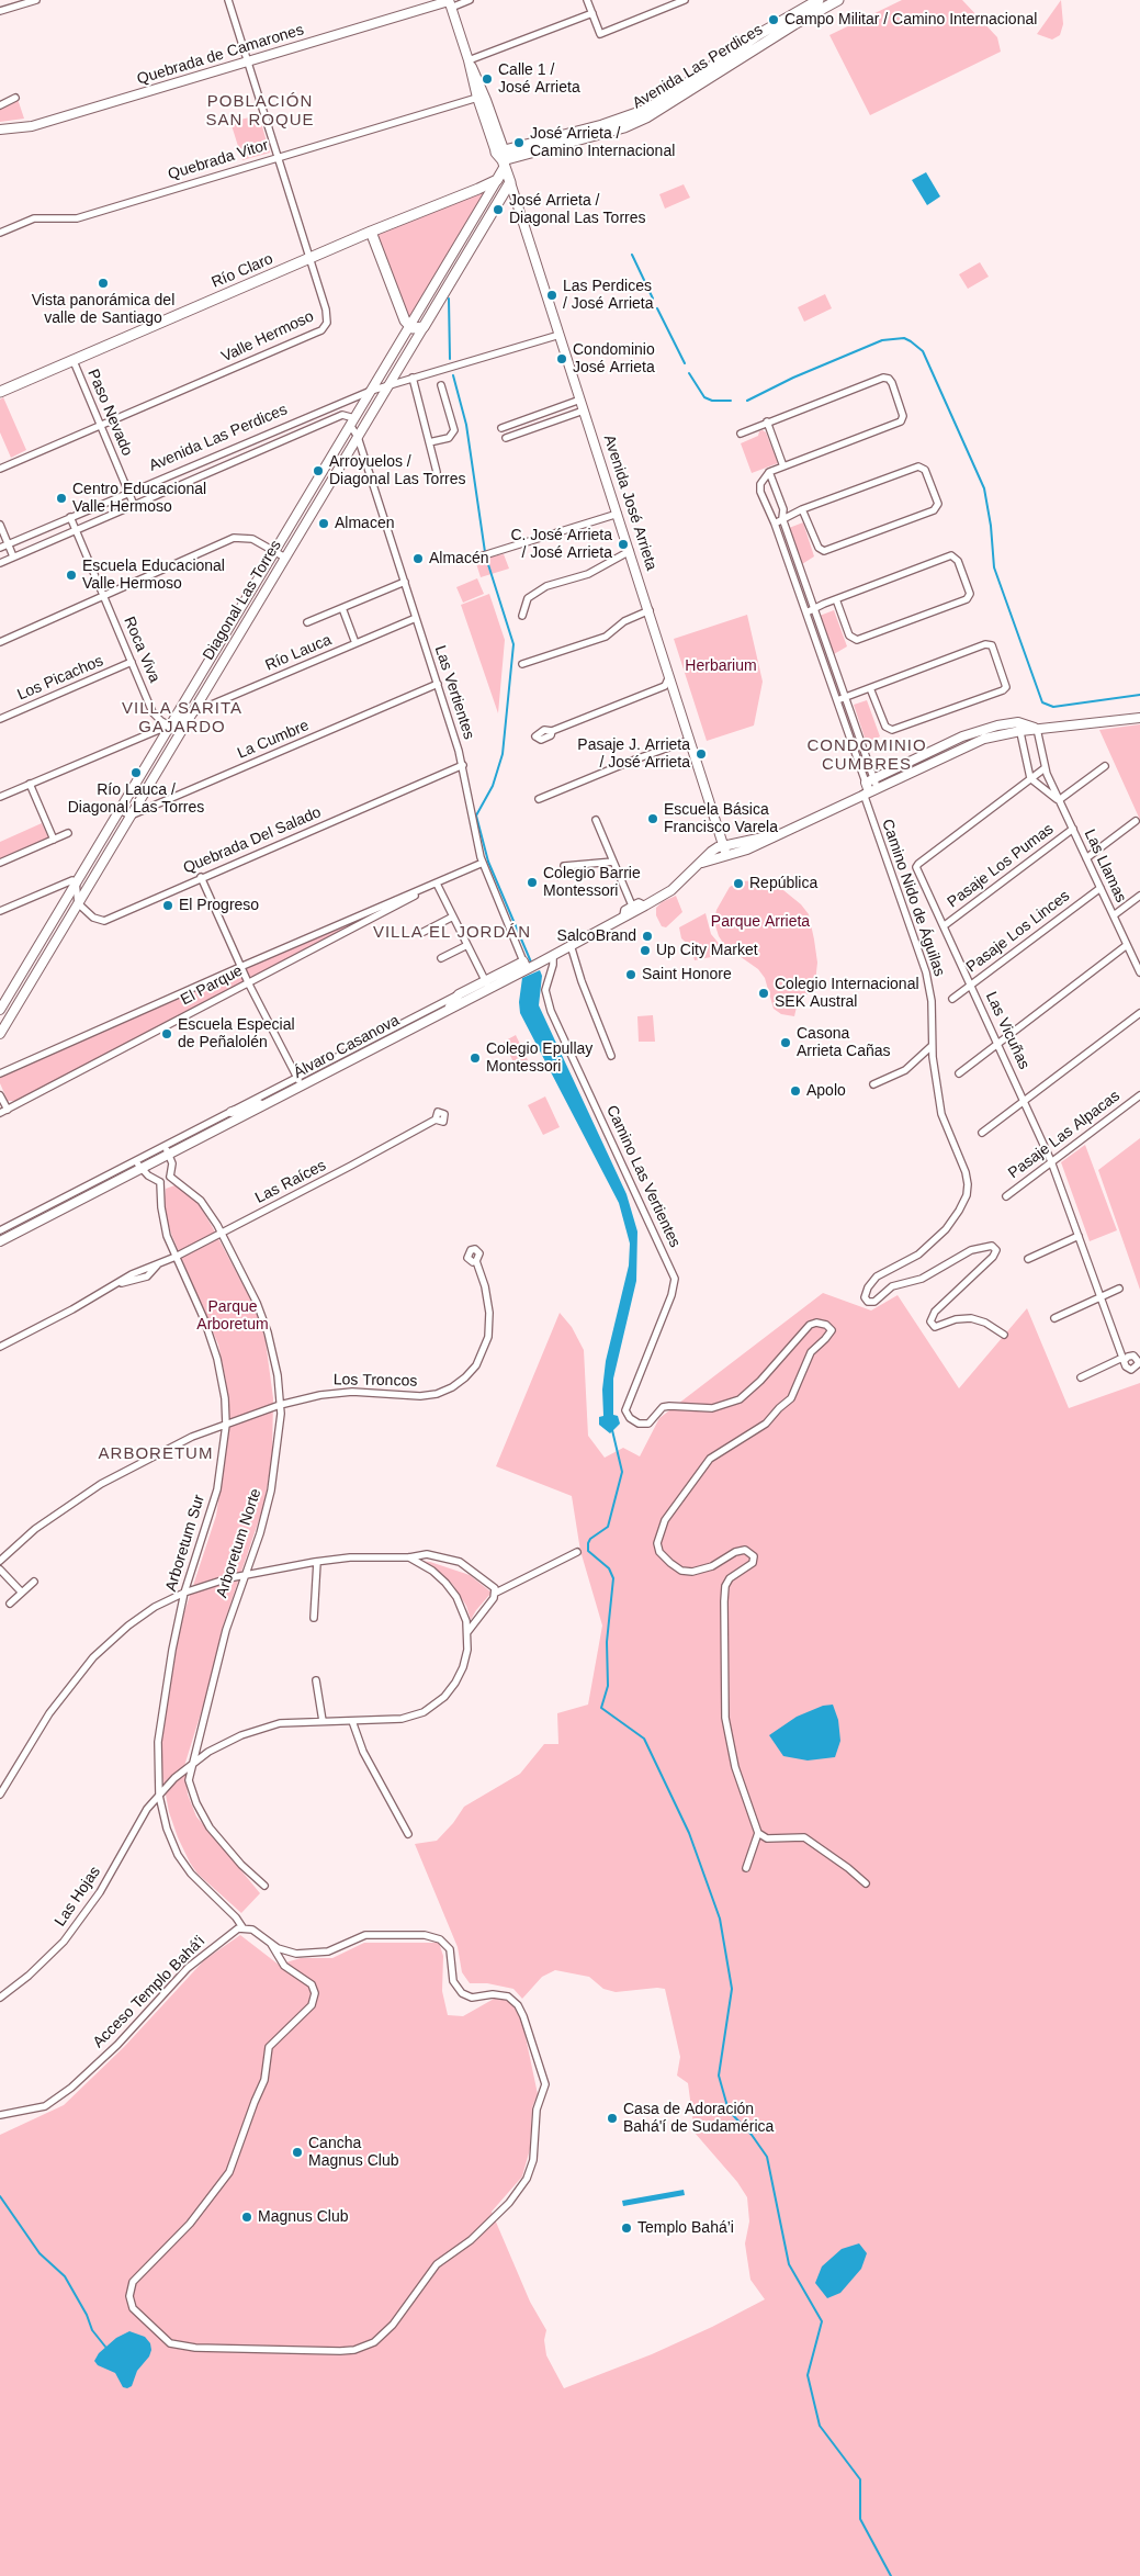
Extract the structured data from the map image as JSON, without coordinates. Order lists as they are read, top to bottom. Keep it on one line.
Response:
{"streets":{"main road":["Avenida Las Perdices","Río Claro","Avenida José Arrieta","Diagonal Las Torres"],"street":["Quebrada de Camarones","Quebrada Vitor","Valle Hermoso","Paso Nevado","Roca Viva","Río Lauca","Los Picachos","Las Vertientes","La Cumbre","Quebrada Del Salado","Pasaje Los Pumas","Las Llamas","Camino Nido de Águilas","Pasaje Los Linces","El Parque","Las Vicuñas","Álvaro Casanova","Pasaje Las Alpacas","Camino Las Vertientes","Las Raíces","Los Troncos","Arboretum Sur","Arboretum Norte","Las Hojas","Acceso Templo Bahá'i"]},"crossings":[["Quebrada de Camarones","Valle Hermoso"],["Quebrada de Camarones","Avenida José Arrieta"],["Avenida Las Perdices","Paso Nevado"],["Avenida Las Perdices","Avenida José Arrieta"],["Avenida Las Perdices","Diagonal Las Torres"],["Avenida Las Perdices","Roca Viva"],["Avenida Las Perdices","Las Vertientes"],["Quebrada Vitor","Valle Hermoso"],["Quebrada Vitor","Avenida José Arrieta"],["Río Claro","Valle Hermoso"],["Río Claro","Paso Nevado"],["Río Claro","Diagonal Las Torres"],["Valle Hermoso","Paso Nevado"],["Avenida José Arrieta","Diagonal Las Torres"],["Avenida José Arrieta","Álvaro Casanova"],["Diagonal Las Torres","Roca Viva"],["Diagonal Las Torres","Río Lauca"],["Diagonal Las Torres","Las Vertientes"],["Diagonal Las Torres","La Cumbre"],["Diagonal Las Torres","Quebrada Del Salado"],["Roca Viva","Los Picachos"],["Río Lauca","Las Vertientes"],["Las Vertientes","La Cumbre"],["Las Vertientes","Quebrada Del Salado"],["Las Vertientes","El Parque"],["Las Vertientes","Álvaro Casanova"],["Pasaje Los Pumas","Las Llamas"],["Pasaje Los Pumas","Las Vicuñas"],["Las Llamas","Pasaje Los Linces"],["Las Llamas","Las Vicuñas"],["Las Llamas","Álvaro Casanova"],["Camino Nido de Águilas","Álvaro Casanova"],["Pasaje Los Linces","Las Vicuñas"],["Las Vicuñas","Pasaje Las Alpacas"],["Álvaro Casanova","Camino Las Vertientes"],["Las Raíces","Arboretum Sur"],["Las Raíces","Arboretum Norte"],["Los Troncos","Arboretum Sur"],["Los Troncos","Arboretum Norte"],["Arboretum Sur","Las Hojas"],["Arboretum Sur","Acceso Templo Bahá'i"],["Arboretum Norte","Las Hojas"]],"districts":["POBLACIÓN SAN ROQUE","VILLA SARITA GAJARDO","CONDOMINIO CUMBRES","VILLA EL JORDÁN","ARBORETUM"],"parks":["Herbarium","Parque Arrieta","Parque Arboretum"],"places":["Campo Militar / Camino Internacional","Calle 1 / José Arrieta","José Arrieta / Camino Internacional","José Arrieta / Diagonal Las Torres","Vista panorámica del valle de Santiago","Las Perdices / José Arrieta","Condominio José Arrieta","Arroyuelos / Diagonal Las Torres","Centro Educacional Valle Hermoso","Almacen","C. José Arrieta / José Arrieta","Almacén","Escuela Educacional Valle Hermoso","Pasaje J. Arrieta / José Arrieta","Río Lauca / Diagonal Las Torres","Escuela Básica Francisco Varela","Colegio Barrie Montessori","República","El Progreso","SalcoBrand","Up City Market","Saint Honore","Colegio Internacional SEK Austral","Escuela Especial de Peñalolén","Casona Arrieta Cañas","Colegio Epullay Montessori","Apolo","Casa de Adoración Bahá'í de Sudamérica","Cancha Magnus Club","Magnus Club","Templo Bahá’i"]}
